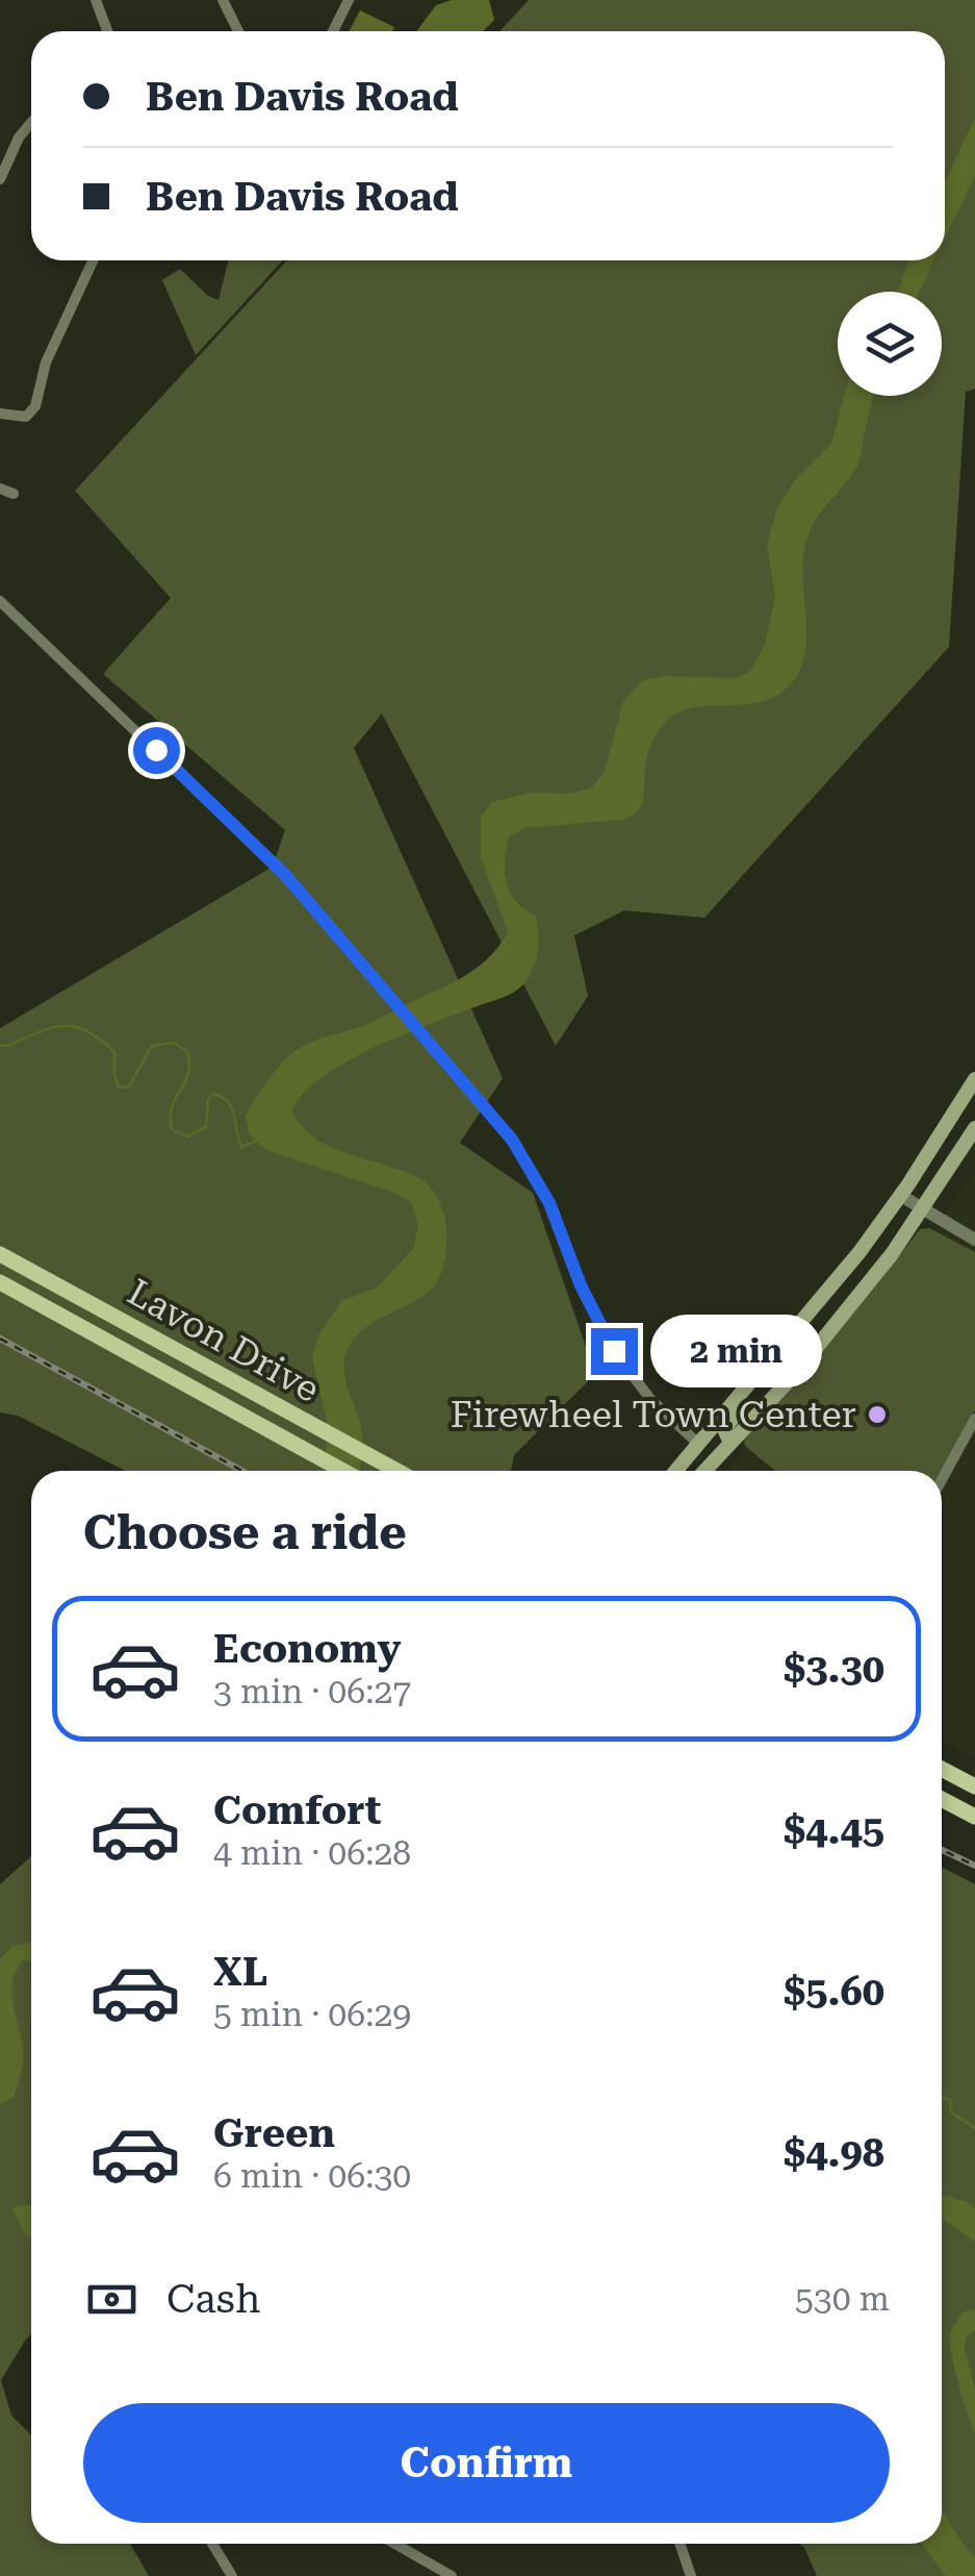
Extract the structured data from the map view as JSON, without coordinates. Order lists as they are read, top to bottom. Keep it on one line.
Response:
{"streets":{"main road":["Lavon Drive"]},"places":["Firewheel Town Center"],"page":{"banner":["Ben Davis Road","Ben Davis Road"],"bubble":"2 min","heading":"Choose a ride","list":[{"name":"Economy","note":"3 min · 06:27","value":"$3.30"},{"name":"Comfort","note":"4 min · 06:28","value":"$4.45"},{"name":"XL","note":"5 min · 06:29","value":"$5.60"},{"name":"Green","note":"6 min · 06:30","value":"$4.98"}],"pay":["Cash","530 m"],"buttons":"Confirm"}}
